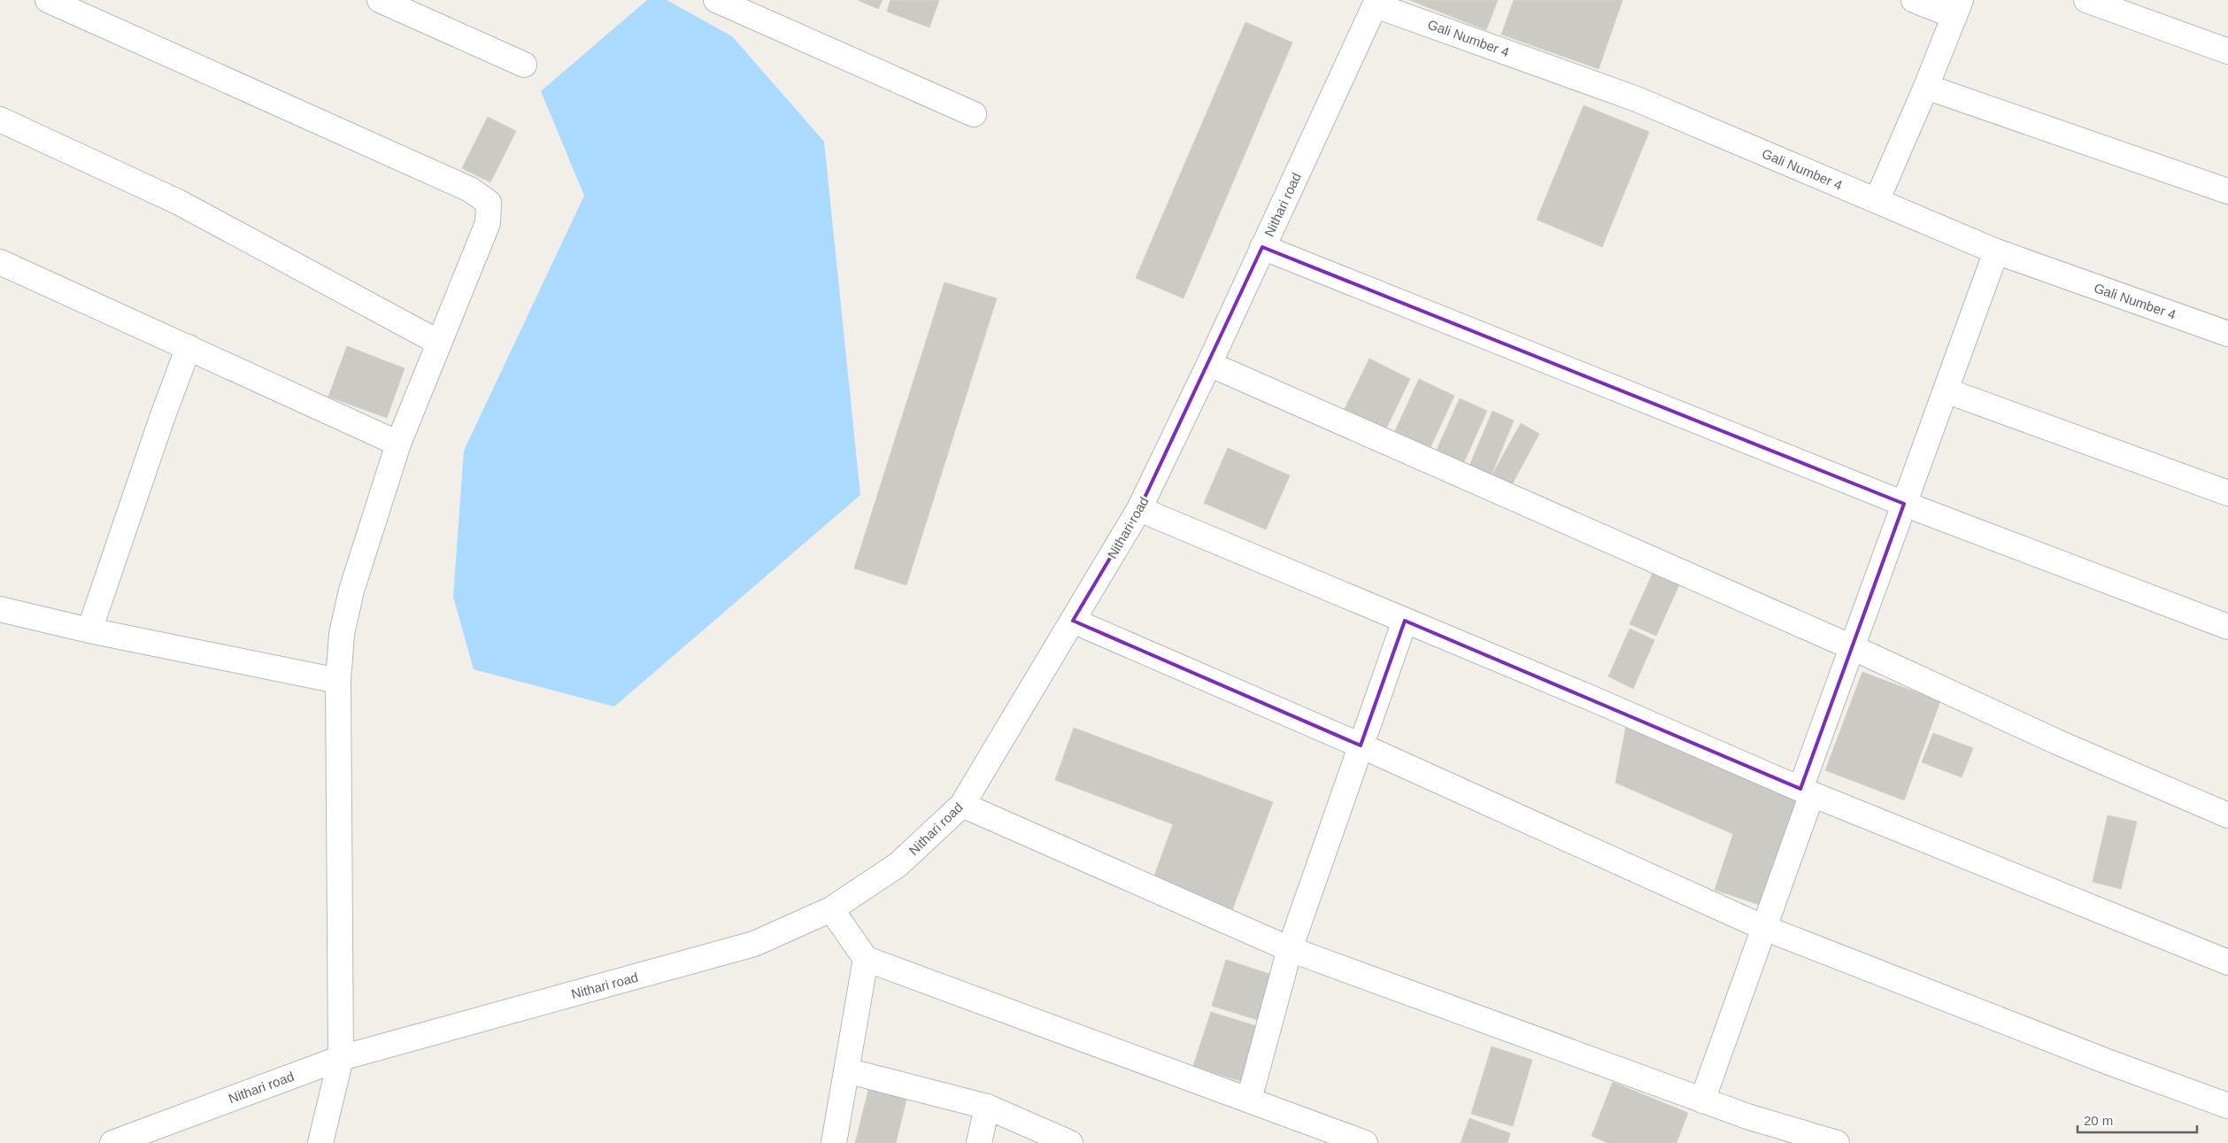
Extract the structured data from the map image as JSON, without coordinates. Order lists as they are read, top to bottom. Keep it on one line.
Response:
{"streets":{"street":["Gali Number 4","Nithari road"]},"crossings":[["Gali Number 4","Nithari road"]],"scale_bar":"20 m"}
